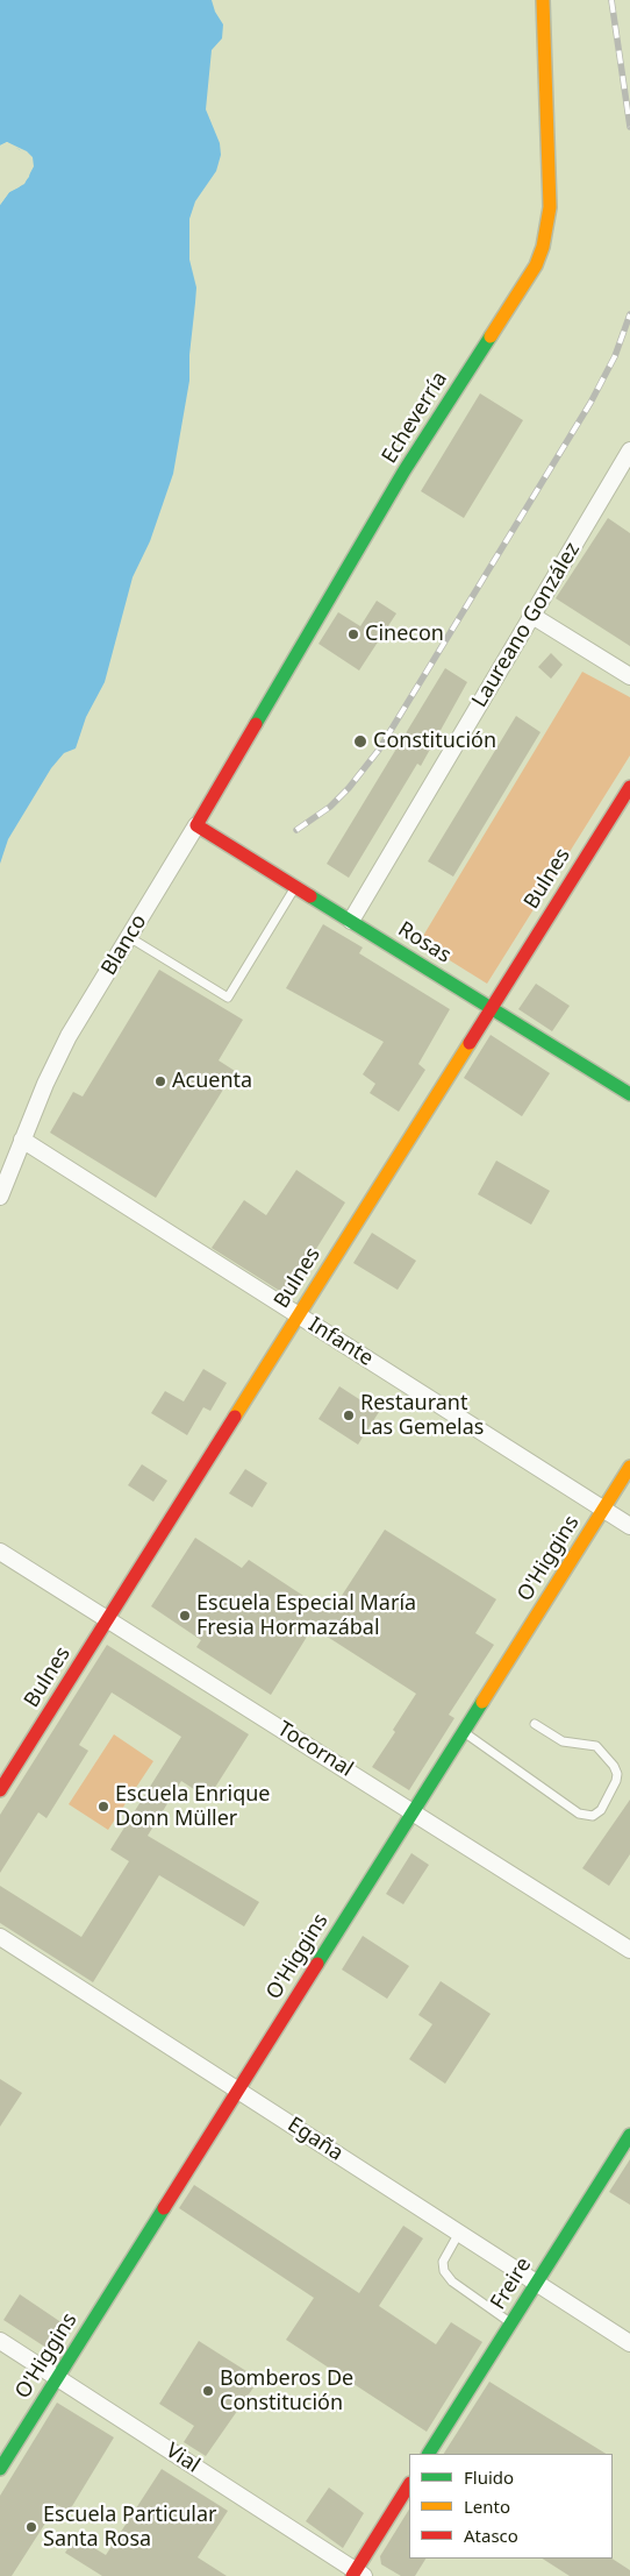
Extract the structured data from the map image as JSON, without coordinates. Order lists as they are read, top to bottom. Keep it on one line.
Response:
{"streets":{"main road":["Echeverría","Bulnes","Rosas","O'Higgins","Freire"],"street":["Laureano González","Blanco","Infante","Tocornal","Egaña","Vial"]},"crossings":[["Echeverría","Rosas"],["Echeverría","Blanco"],["Laureano González","Rosas"],["Bulnes","Rosas"],["Bulnes","Infante"],["Bulnes","Tocornal"],["Rosas","Blanco"],["Blanco","Infante"],["Infante","O'Higgins"],["O'Higgins","Tocornal"],["O'Higgins","Egaña"],["O'Higgins","Vial"],["Egaña","Freire"]],"places":["Cinecon","Constitución","Acuenta","Restaurant Las Gemelas","Escuela Especial María Fresia Hormazábal","Escuela Enrique Donn Müller","Bomberos De Constitución","Escuela Particular Santa Rosa"],"legend":["Fluido","Lento","Atasco"]}
